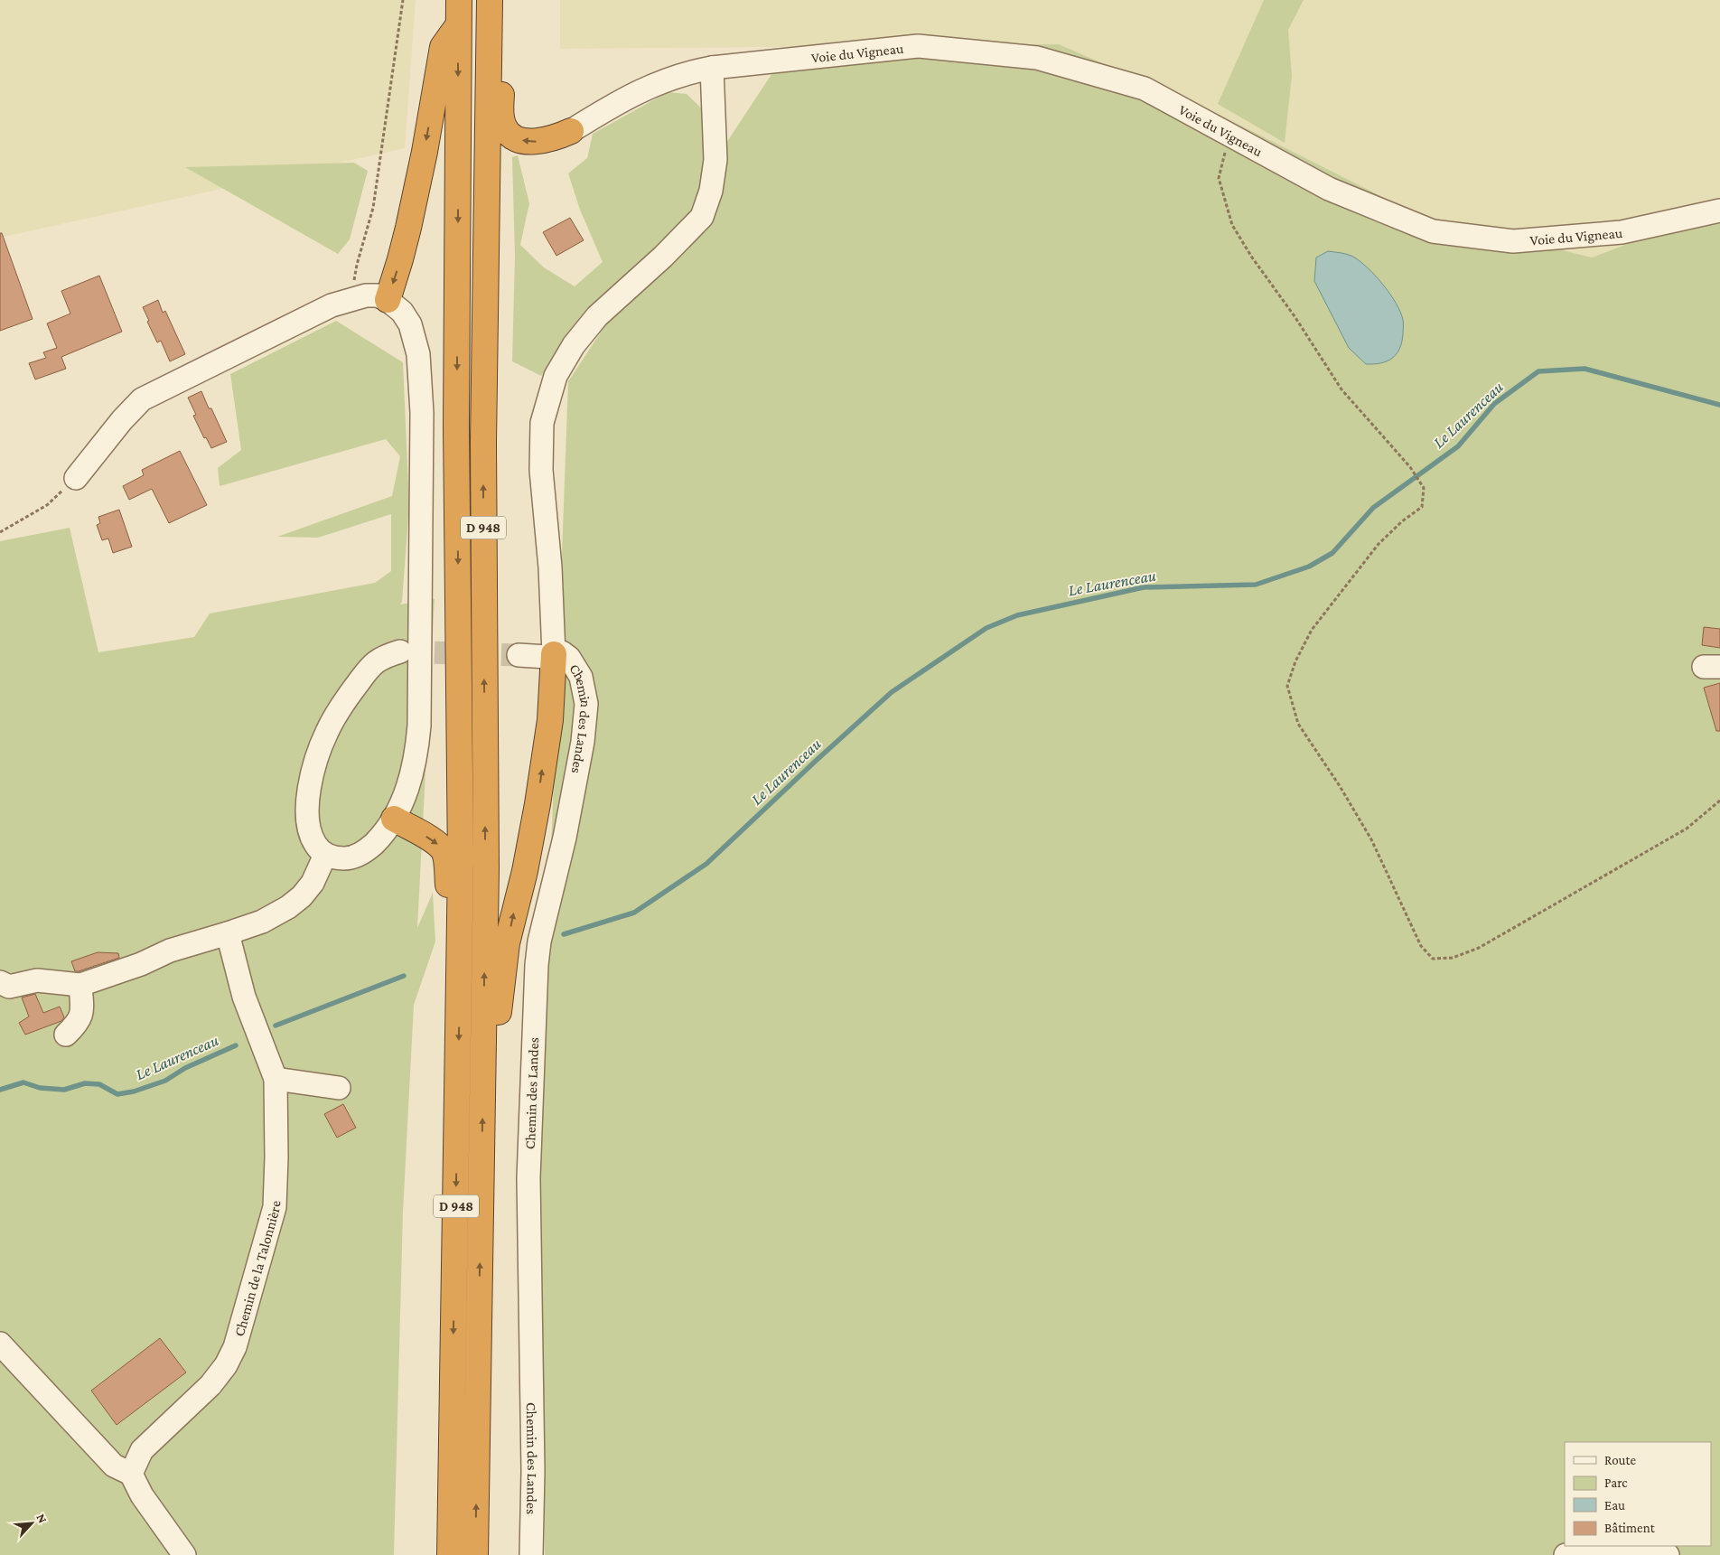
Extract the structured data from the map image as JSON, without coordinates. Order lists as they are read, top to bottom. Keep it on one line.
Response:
{"streets":{"highway":["D 948"],"street":["Voie du Vigneau","Chemin des Landes","Chemin de la Talonnière"]},"water":["Le Laurenceau"],"legend":["Route","Parc","Eau","Bâtiment"],"north":"top right"}
